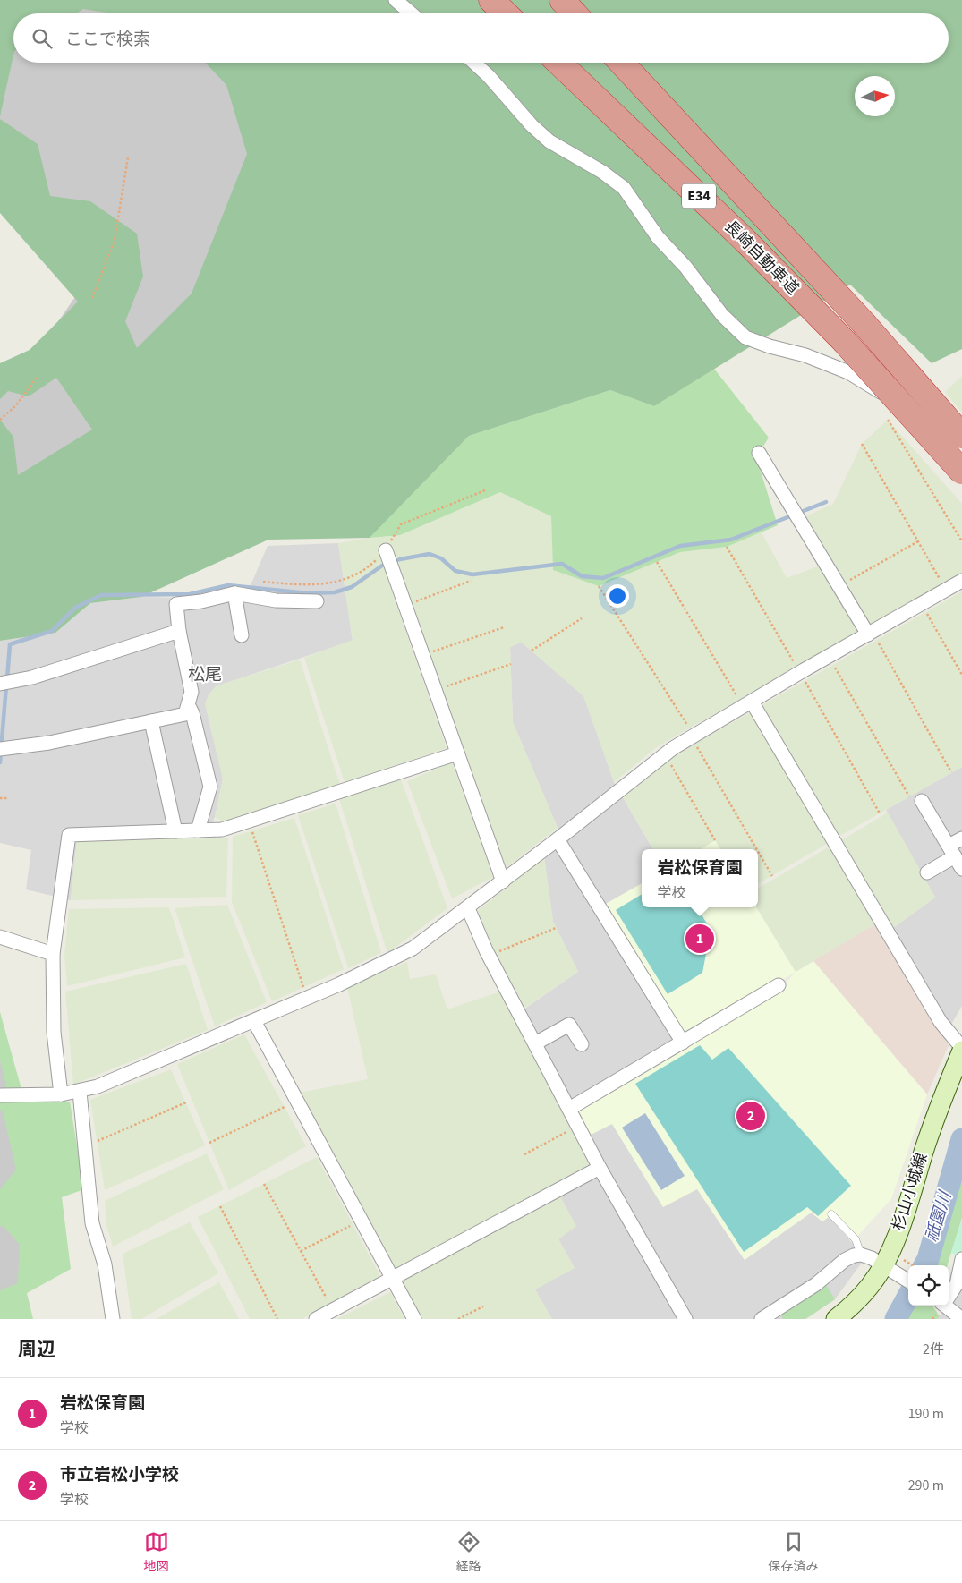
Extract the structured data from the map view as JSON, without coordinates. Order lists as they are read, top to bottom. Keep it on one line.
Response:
{"streets":{"highway":["E34","長崎自動車道"],"main road":["杉山小城線"]},"districts":["松尾"],"water":["祇園川"],"north":"right","page":{"search":"ここで検索","popup":["岩松保育園","学校"],"pins":["1","2"],"heading":["周辺","2件"],"list":[{"mark":"1","name":"岩松保育園","note":"学校","value":"190 m"},{"mark":"2","name":"市立岩松小学校","note":"学校","value":"290 m"}],"nav":["地図","経路","保存済み"]}}
